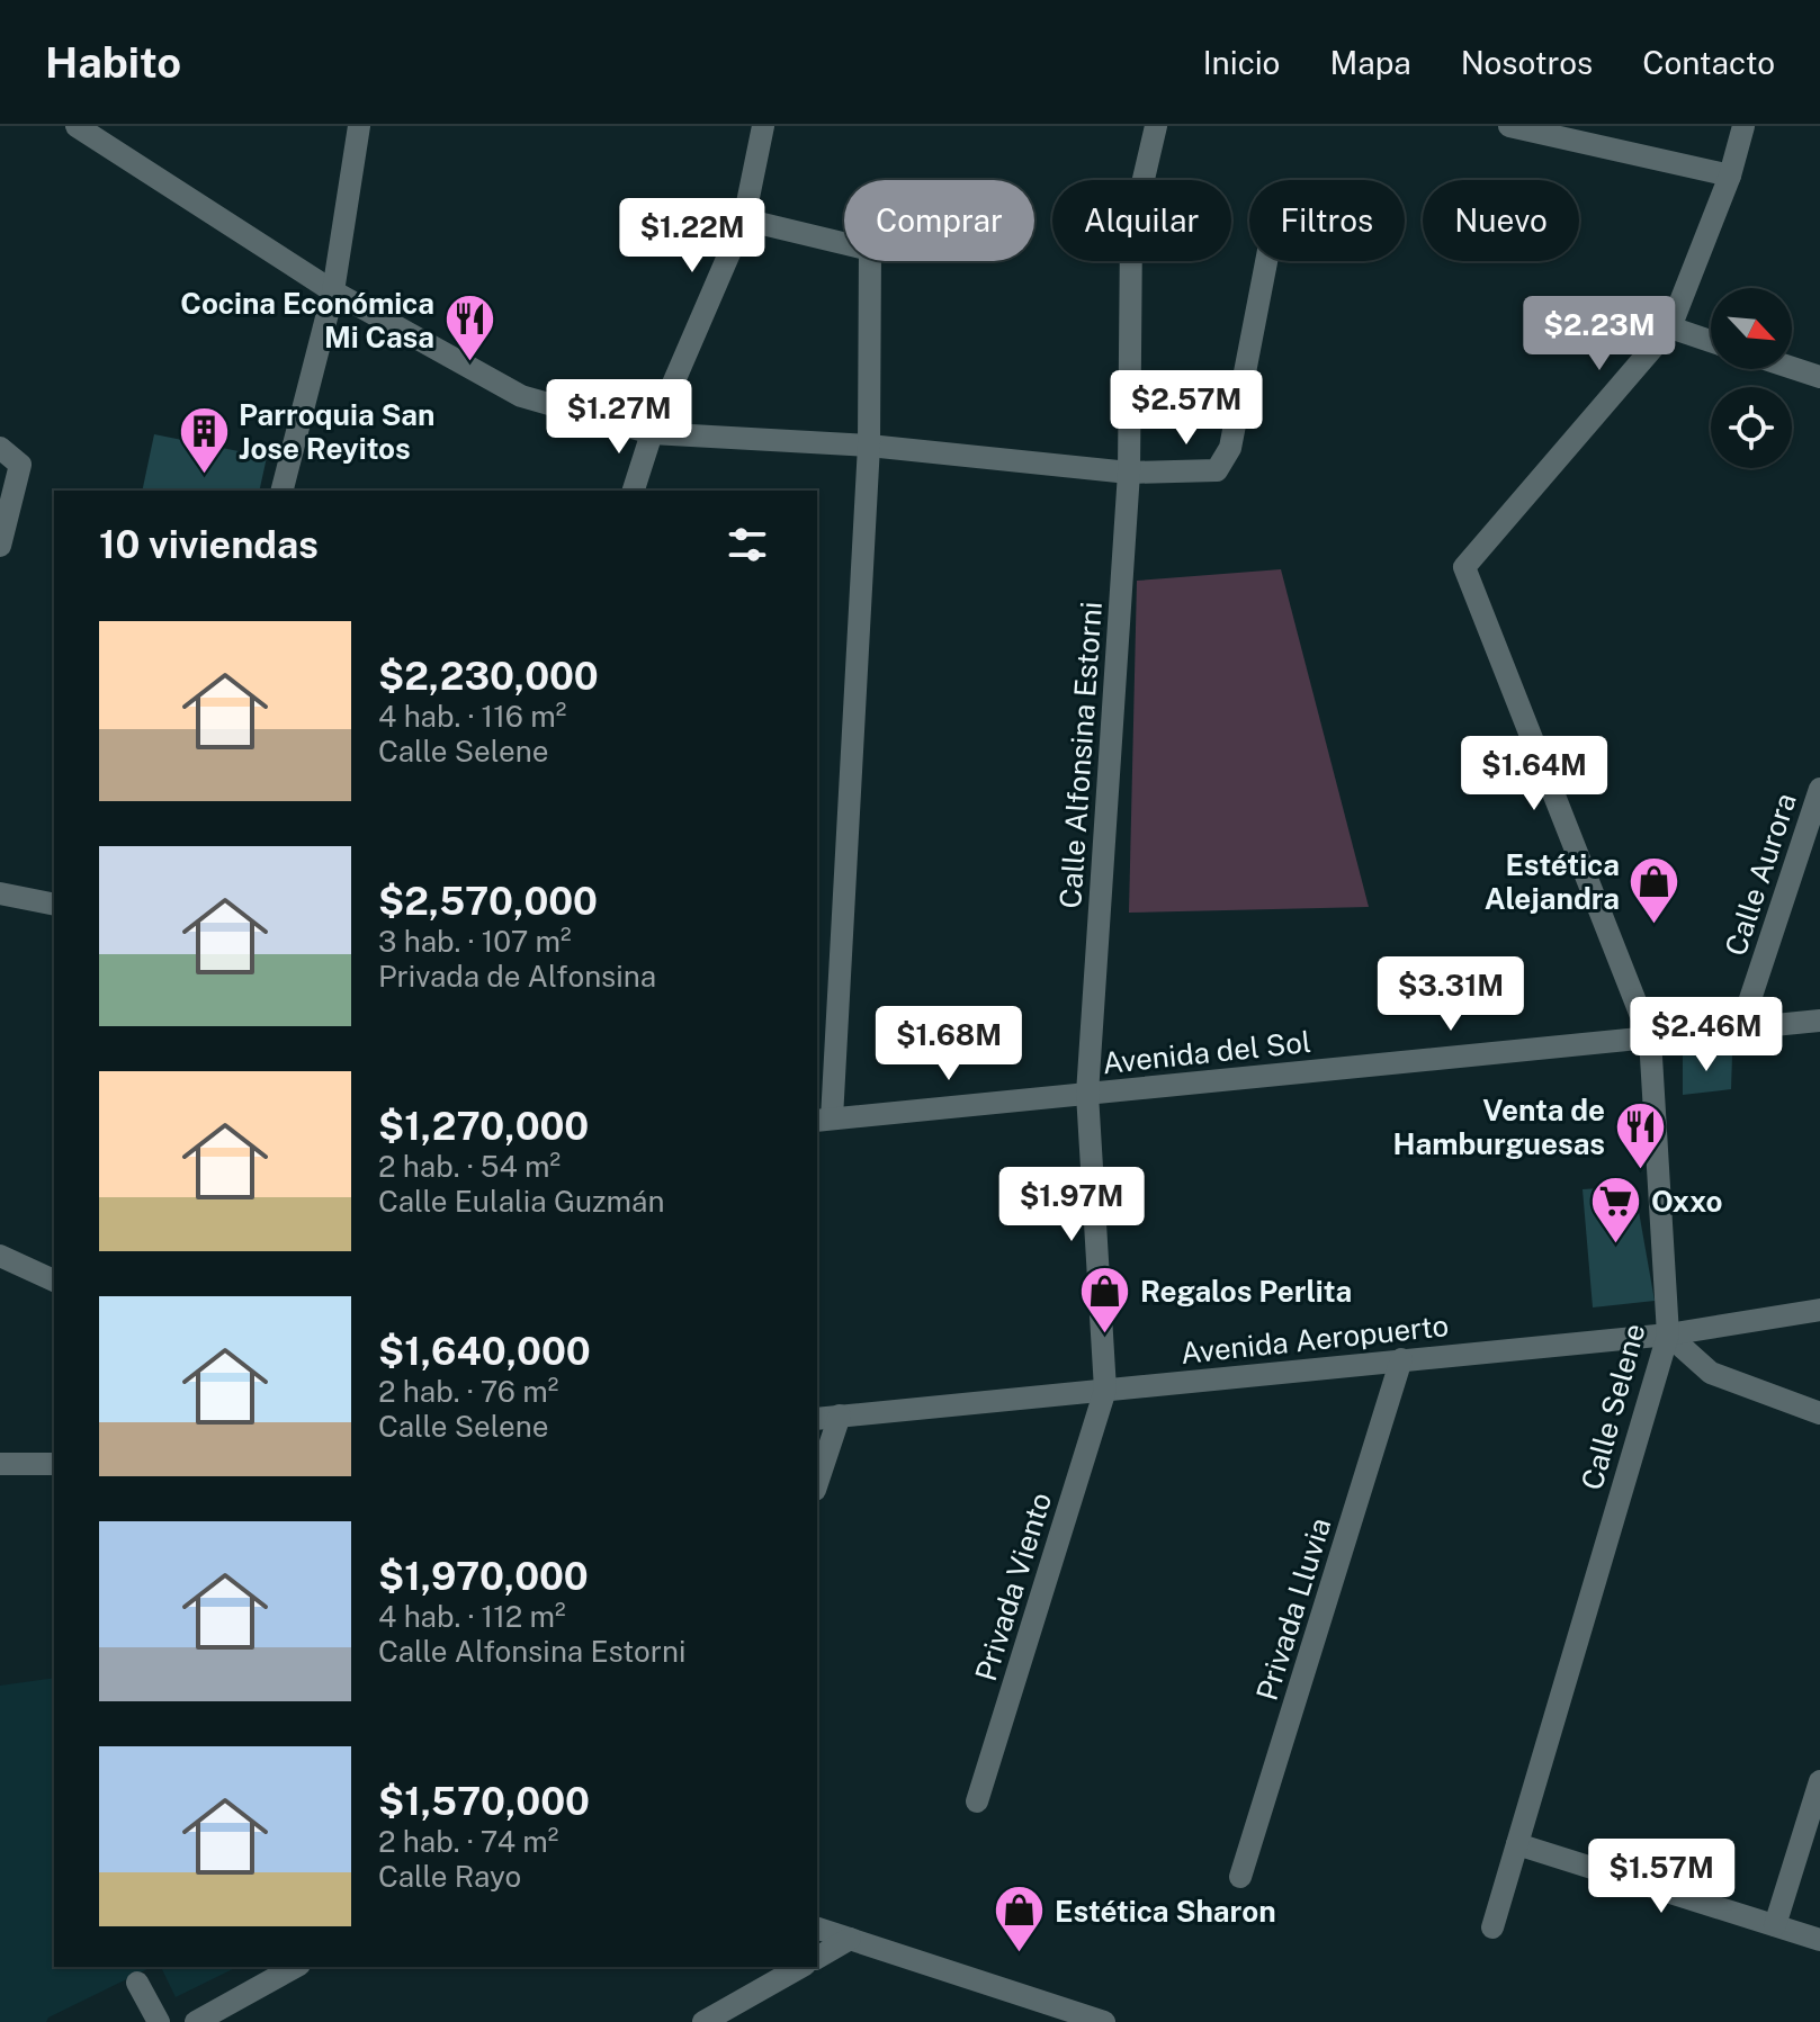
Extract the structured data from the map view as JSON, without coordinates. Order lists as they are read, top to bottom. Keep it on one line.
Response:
{"streets":{"street":["Calle Alfonsina Estorni","Calle Aurora","Avenida del Sol","Avenida Aeropuerto","Calle Selene","Privada Viento","Privada Lluvia"]},"crossings":[["Calle Alfonsina Estorni","Avenida del Sol"],["Calle Alfonsina Estorni","Avenida Aeropuerto"],["Calle Alfonsina Estorni","Privada Viento"],["Calle Aurora","Avenida del Sol"],["Avenida del Sol","Calle Selene"],["Avenida Aeropuerto","Calle Selene"],["Avenida Aeropuerto","Privada Viento"],["Avenida Aeropuerto","Privada Lluvia"]],"places":{"restaurant":["Cocina Económica Mi Casa","Venta de Hamburguesas"],"building":["Parroquia San Jose Reyitos"],"shop":["Estética Alejandra","Regalos Perlita","Estética Sharon"],"supermarket":["Oxxo"]},"north":"bottom right","page":{"header":"Habito","nav":["Inicio","Mapa","Nosotros","Contacto"],"chip":["Comprar","Alquilar","Filtros","Nuevo"],"price":["$1.22M","$2.23M","$2.57M","$1.27M","$1.64M","$3.31M","$2.46M","$1.68M","$1.97M","$1.57M"],"heading":"10 viviendas","list":[{"name":"$2,230,000","note":"4 hab. · 116 m² · Calle Selene"},{"name":"$2,570,000","note":"3 hab. · 107 m² · Privada de Alfonsina"},{"name":"$1,270,000","note":"2 hab. · 54 m² · Calle Eulalia Guzmán"},{"name":"$1,640,000","note":"2 hab. · 76 m² · Calle Selene"},{"name":"$1,970,000","note":"4 hab. · 112 m² · Calle Alfonsina Estorni"},{"name":"$1,570,000","note":"2 hab. · 74 m² · Calle Rayo"}]}}
